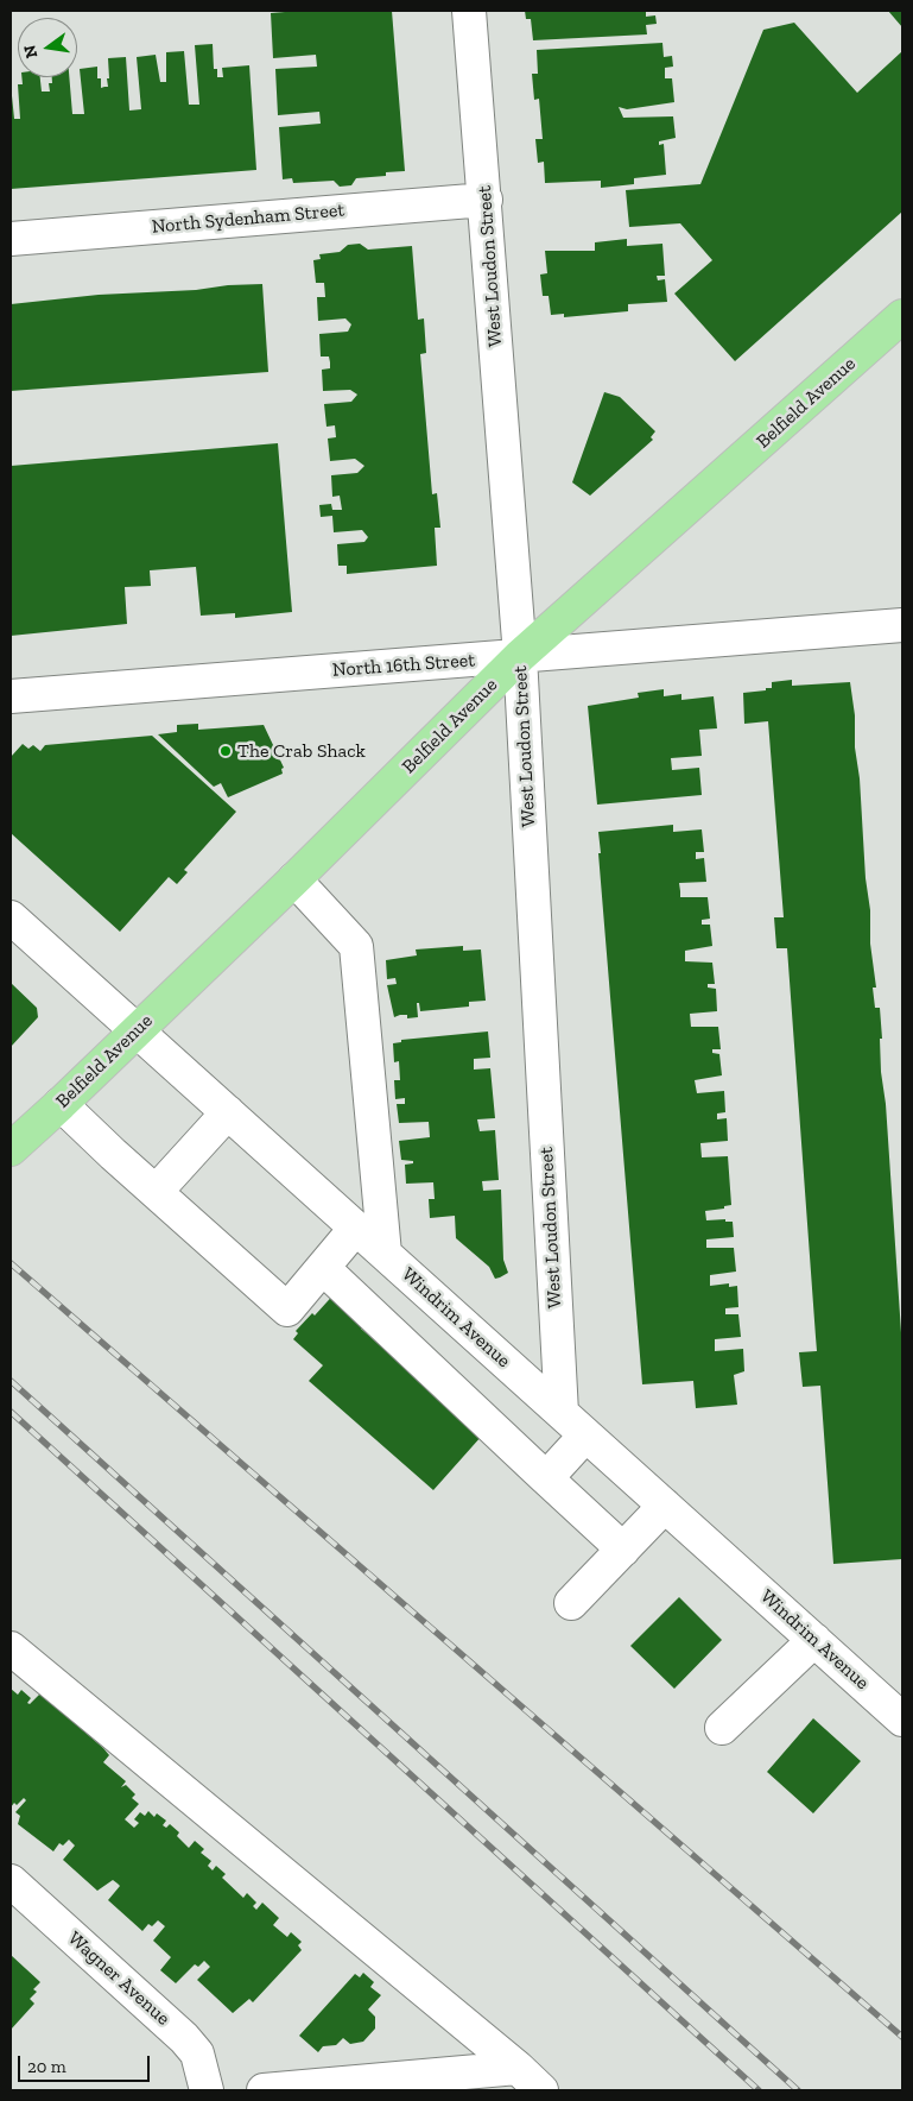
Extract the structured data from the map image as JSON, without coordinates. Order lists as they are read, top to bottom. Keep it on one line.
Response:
{"streets":{"main road":["Belfield Avenue"],"street":["North Sydenham Street","West Loudon Street","North 16th Street","Windrim Avenue","Wagner Avenue"]},"crossings":[["North Sydenham Street","West Loudon Street"],["West Loudon Street","Belfield Avenue"],["West Loudon Street","North 16th Street"],["West Loudon Street","Windrim Avenue"],["Belfield Avenue","North 16th Street"],["Belfield Avenue","Windrim Avenue"]],"places":["The Crab Shack"],"scale_bar":"20 m","north":"left"}
